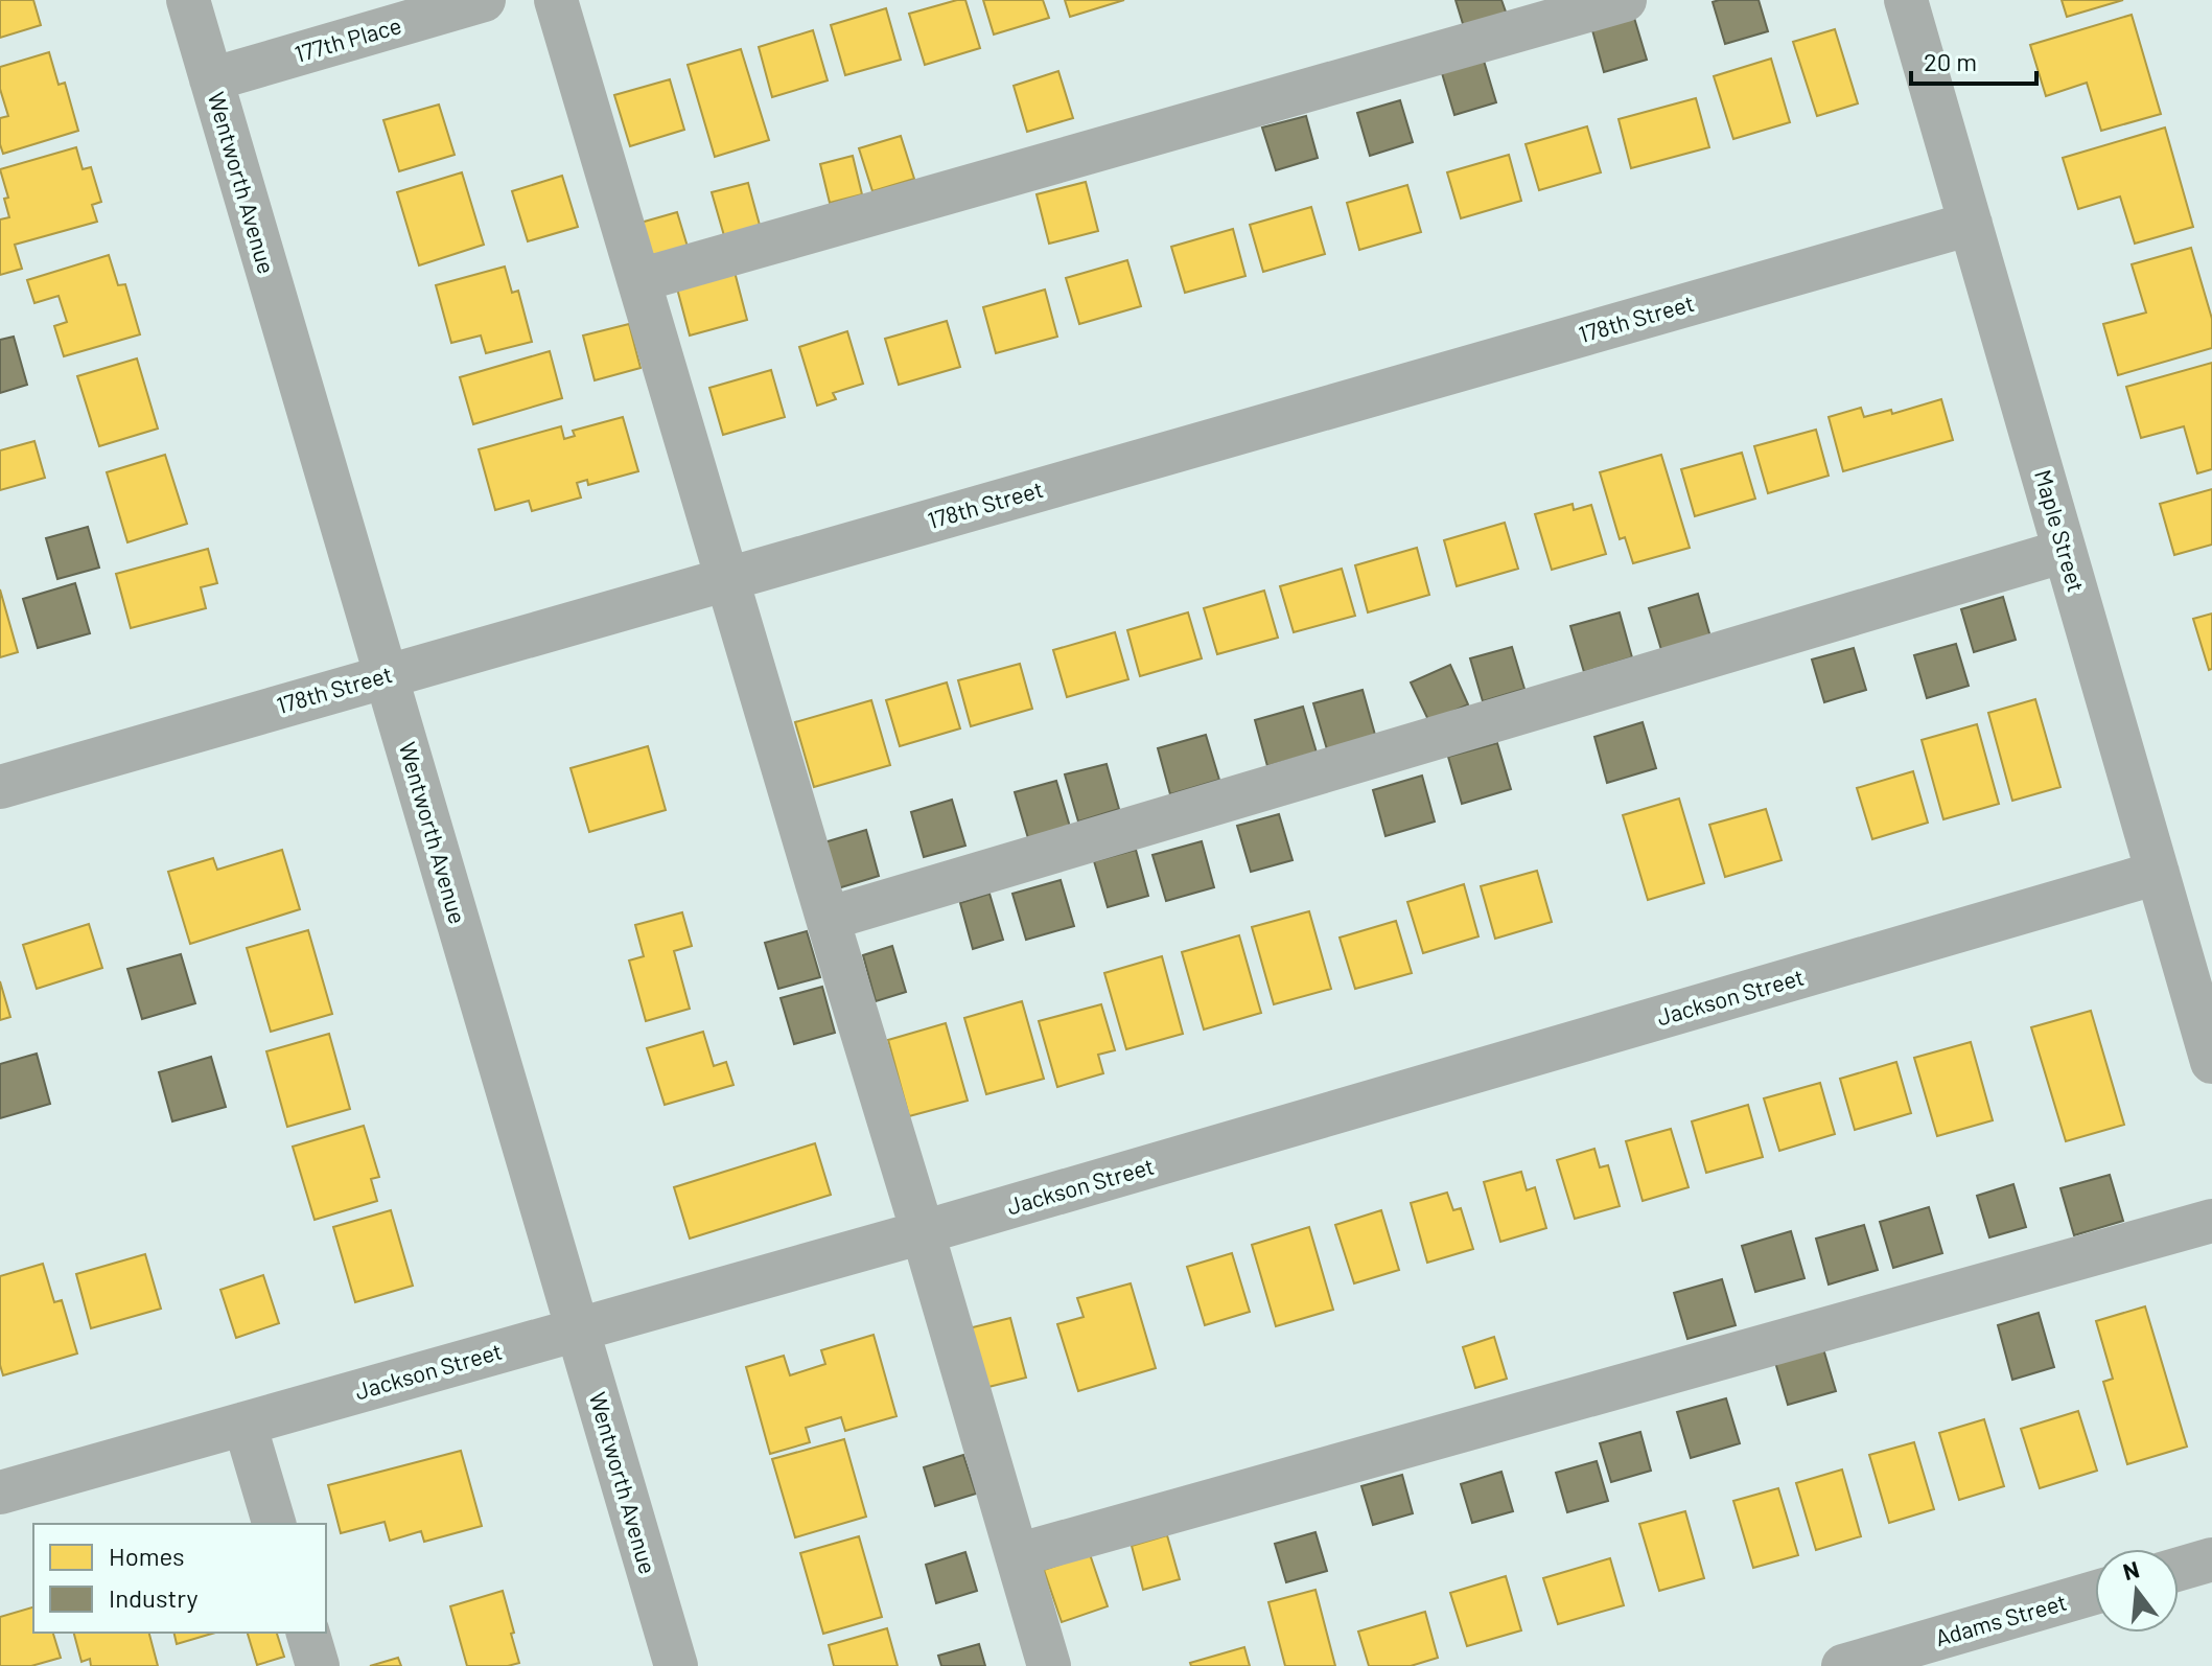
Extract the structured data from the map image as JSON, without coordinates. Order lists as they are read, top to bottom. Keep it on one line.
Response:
{"streets":{"street":["177th Place","Wentworth Avenue","178th Street","Maple Street","Jackson Street","Adams Street"]},"crossings":[["177th Place","Wentworth Avenue"],["Wentworth Avenue","178th Street"],["Wentworth Avenue","Jackson Street"],["178th Street","Maple Street"],["Maple Street","Jackson Street"]],"legend":["Homes","Industry"],"scale_bar":"20 m","north":"top"}
